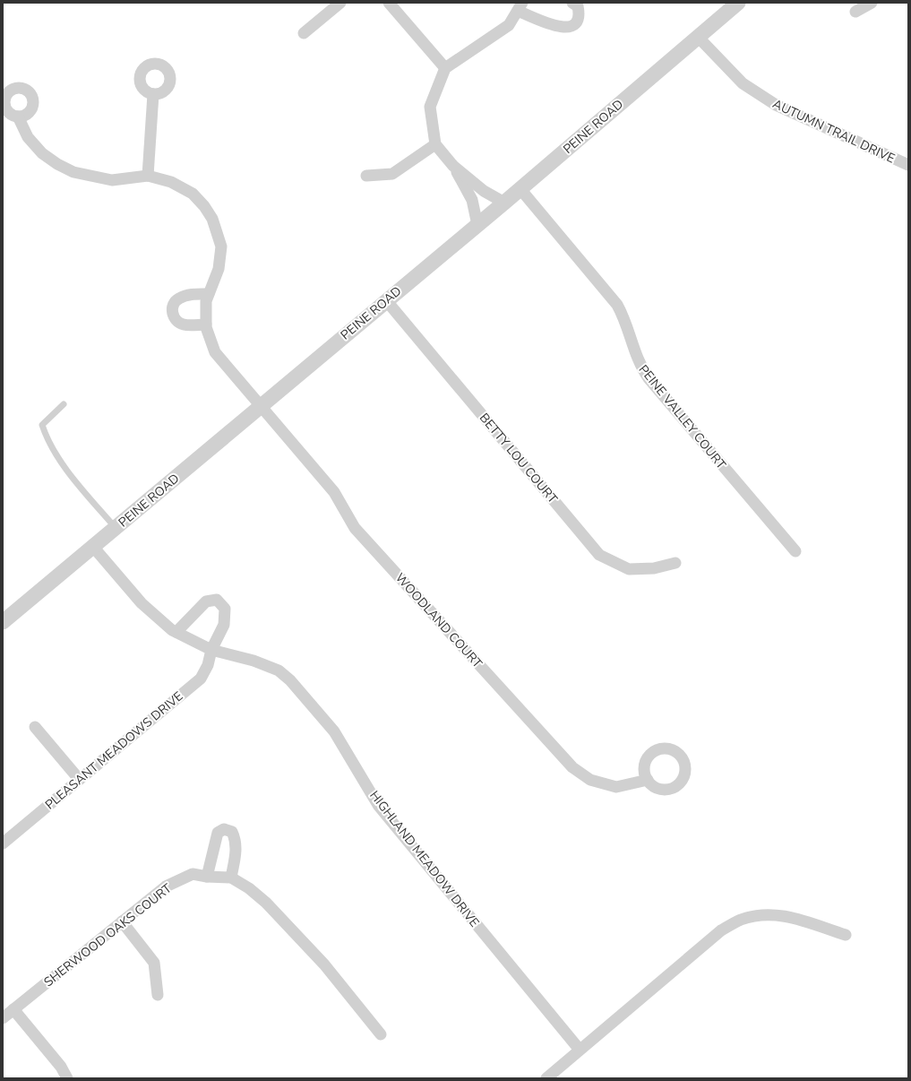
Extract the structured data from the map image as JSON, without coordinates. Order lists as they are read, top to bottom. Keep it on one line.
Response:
{"streets":{"street":["PEINE ROAD","AUTUMN TRAIL DRIVE","PEINE VALLEY COURT","BETTY LOU COURT","WOODLAND COURT","PLEASANT MEADOWS DRIVE","HIGHLAND MEADOW DRIVE","SHERWOOD OAKS COURT"]},"crossings":[["PEINE ROAD","AUTUMN TRAIL DRIVE"],["PEINE ROAD","PEINE VALLEY COURT"],["PEINE ROAD","BETTY LOU COURT"],["PEINE ROAD","WOODLAND COURT"],["PEINE ROAD","HIGHLAND MEADOW DRIVE"],["PLEASANT MEADOWS DRIVE","HIGHLAND MEADOW DRIVE"]]}
